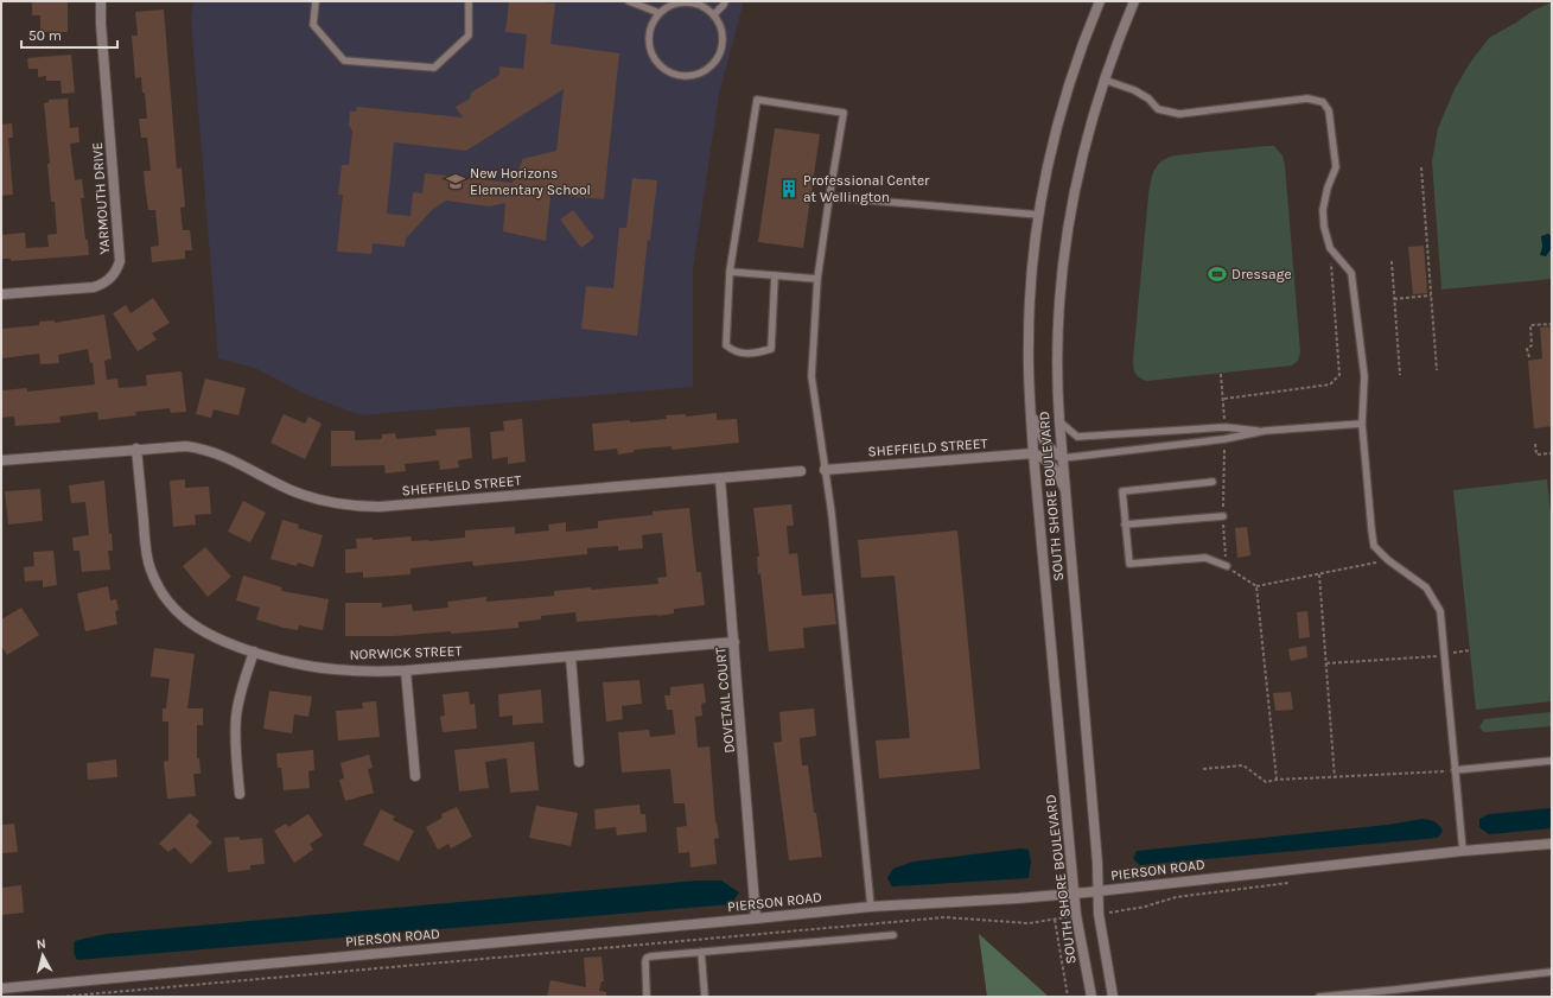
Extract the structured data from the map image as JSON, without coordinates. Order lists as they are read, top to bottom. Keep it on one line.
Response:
{"streets":{"street":["YARMOUTH DRIVE","SHEFFIELD STREET","SOUTH SHORE BOULEVARD","NORWICK STREET","DOVETAIL COURT","PIERSON ROAD"]},"crossings":[["SHEFFIELD STREET","SOUTH SHORE BOULEVARD"],["SHEFFIELD STREET","NORWICK STREET"],["SHEFFIELD STREET","DOVETAIL COURT"],["SOUTH SHORE BOULEVARD","PIERSON ROAD"],["NORWICK STREET","DOVETAIL COURT"],["DOVETAIL COURT","PIERSON ROAD"]],"places":{"school or university":["New Horizons Elementary School"],"building":["Professional Center at Wellington"],"sports":["Dressage"]},"scale_bar":"50 m","north":"top"}
